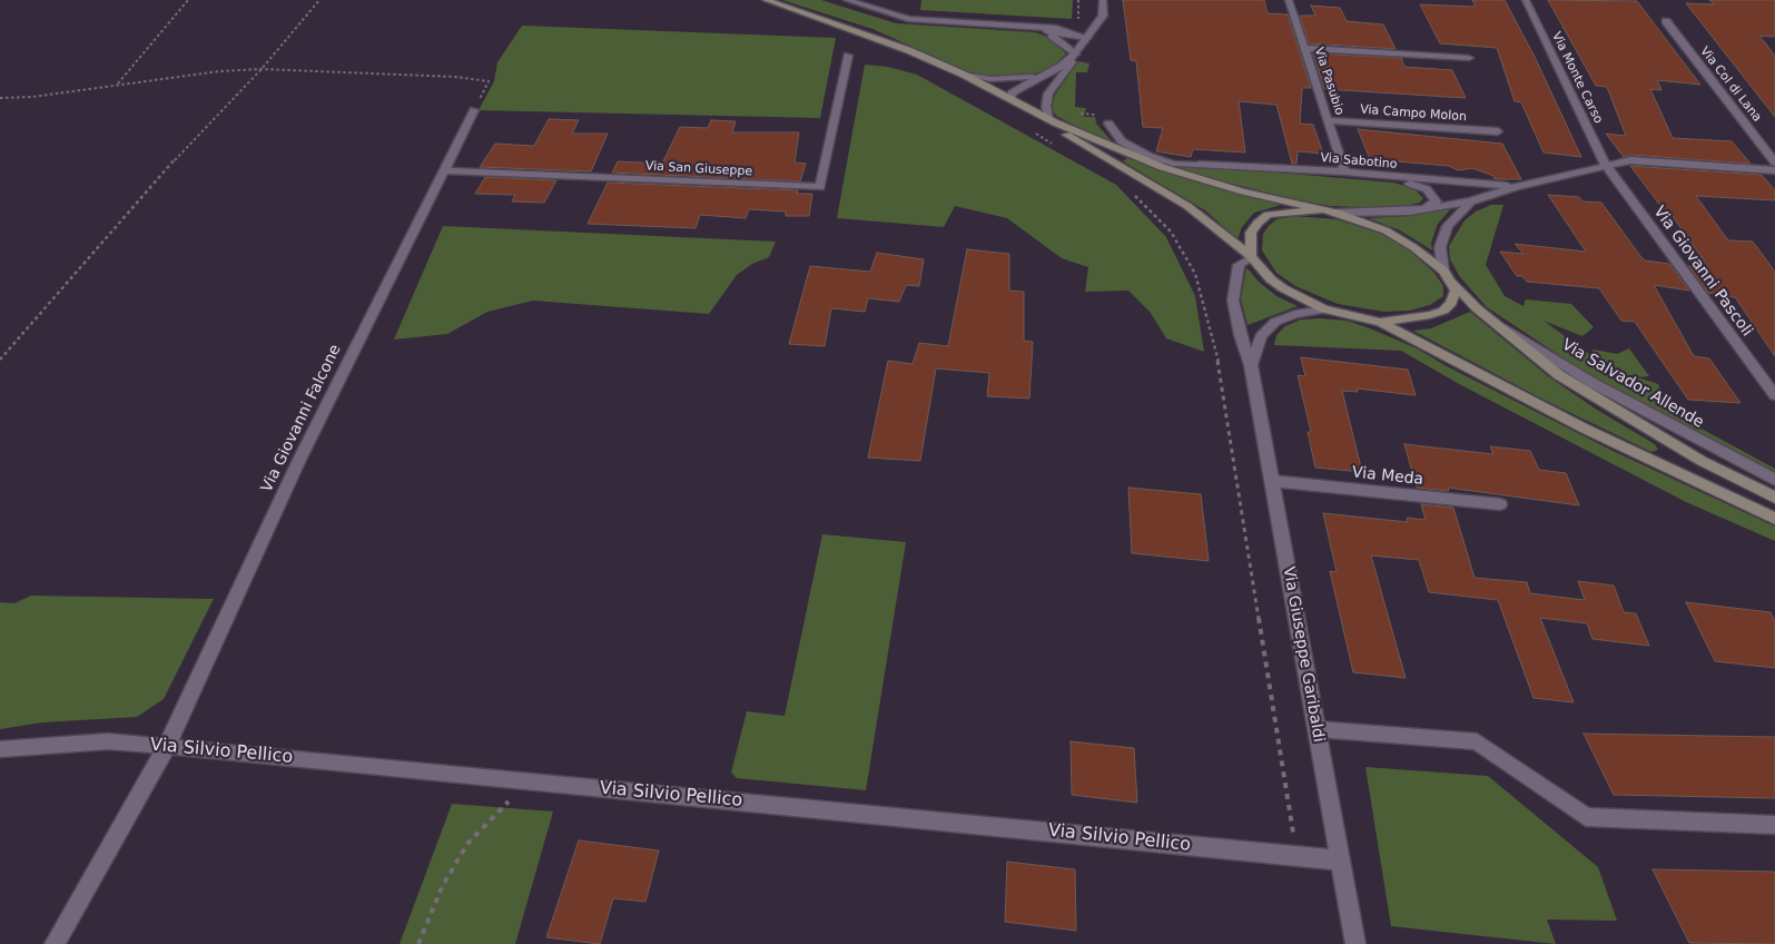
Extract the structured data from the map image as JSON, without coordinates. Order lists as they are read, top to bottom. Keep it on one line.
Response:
{"streets":{"street":["Via Monte Carso","Via Pasubio","Via Col di Lana","Via Campo Molon","Via Sabotino","Via San Giuseppe","Via Giovanni Pascoli","Via Salvador Allende","Via Giovanni Falcone","Via Meda","Via Giuseppe Garibaldi","Via Silvio Pellico"]},"crossings":[["Via Monte Carso","Via Sabotino"],["Via Monte Carso","Via Giovanni Pascoli"],["Via Pasubio","Via Campo Molon"],["Via Pasubio","Via Sabotino"],["Via Sabotino","Via Giovanni Pascoli"],["Via San Giuseppe","Via Giovanni Falcone"],["Via Giovanni Falcone","Via Silvio Pellico"],["Via Meda","Via Giuseppe Garibaldi"],["Via Giuseppe Garibaldi","Via Silvio Pellico"]]}
